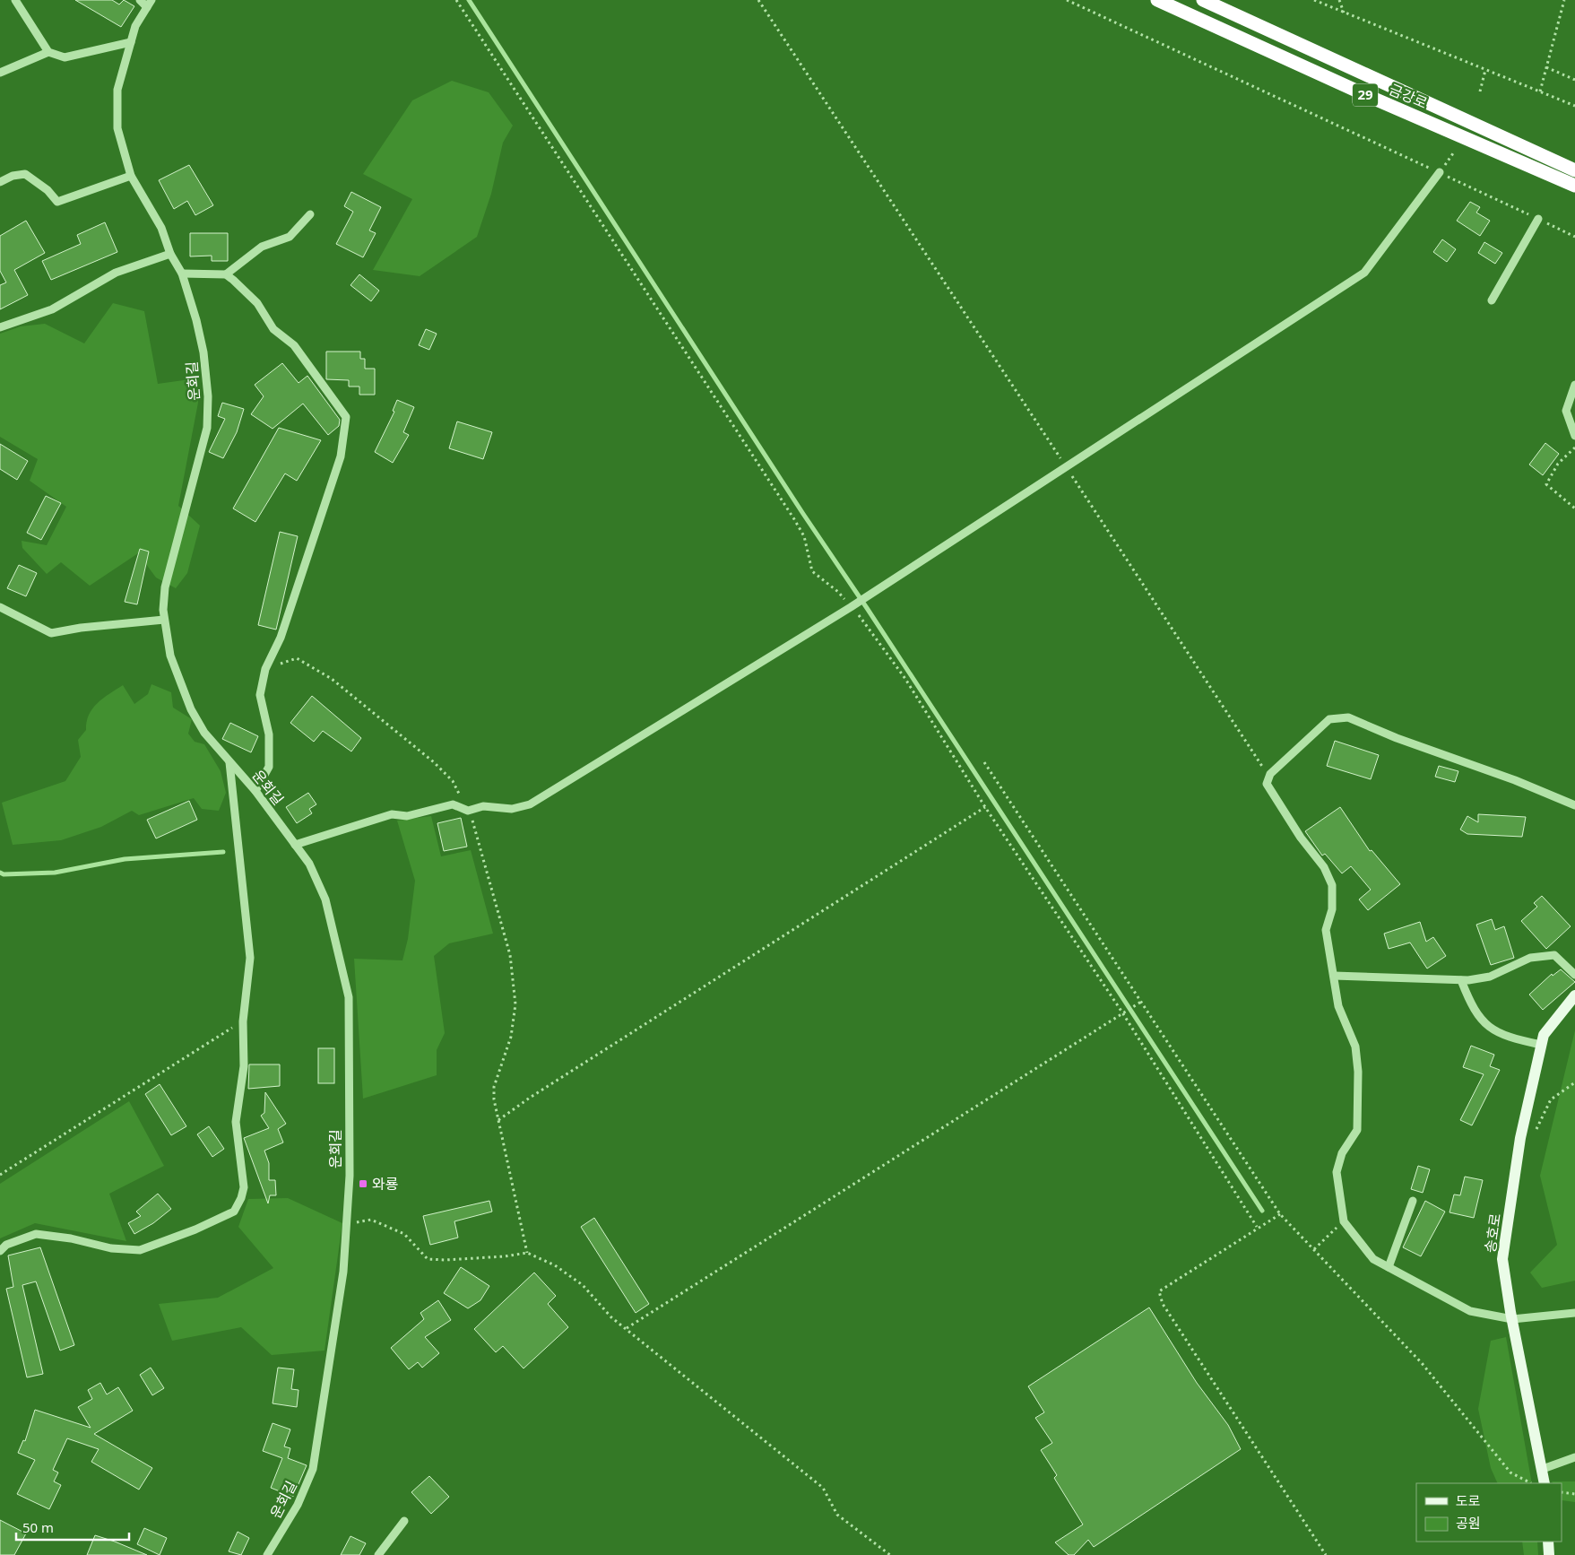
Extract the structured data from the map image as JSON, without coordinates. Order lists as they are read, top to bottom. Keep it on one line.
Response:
{"streets":{"highway":["29","금강로"],"main road":["송호로"],"street":["운회길"]},"places":{"transit":["와룡"]},"legend":["도로","공원"],"scale_bar":"50 m"}
